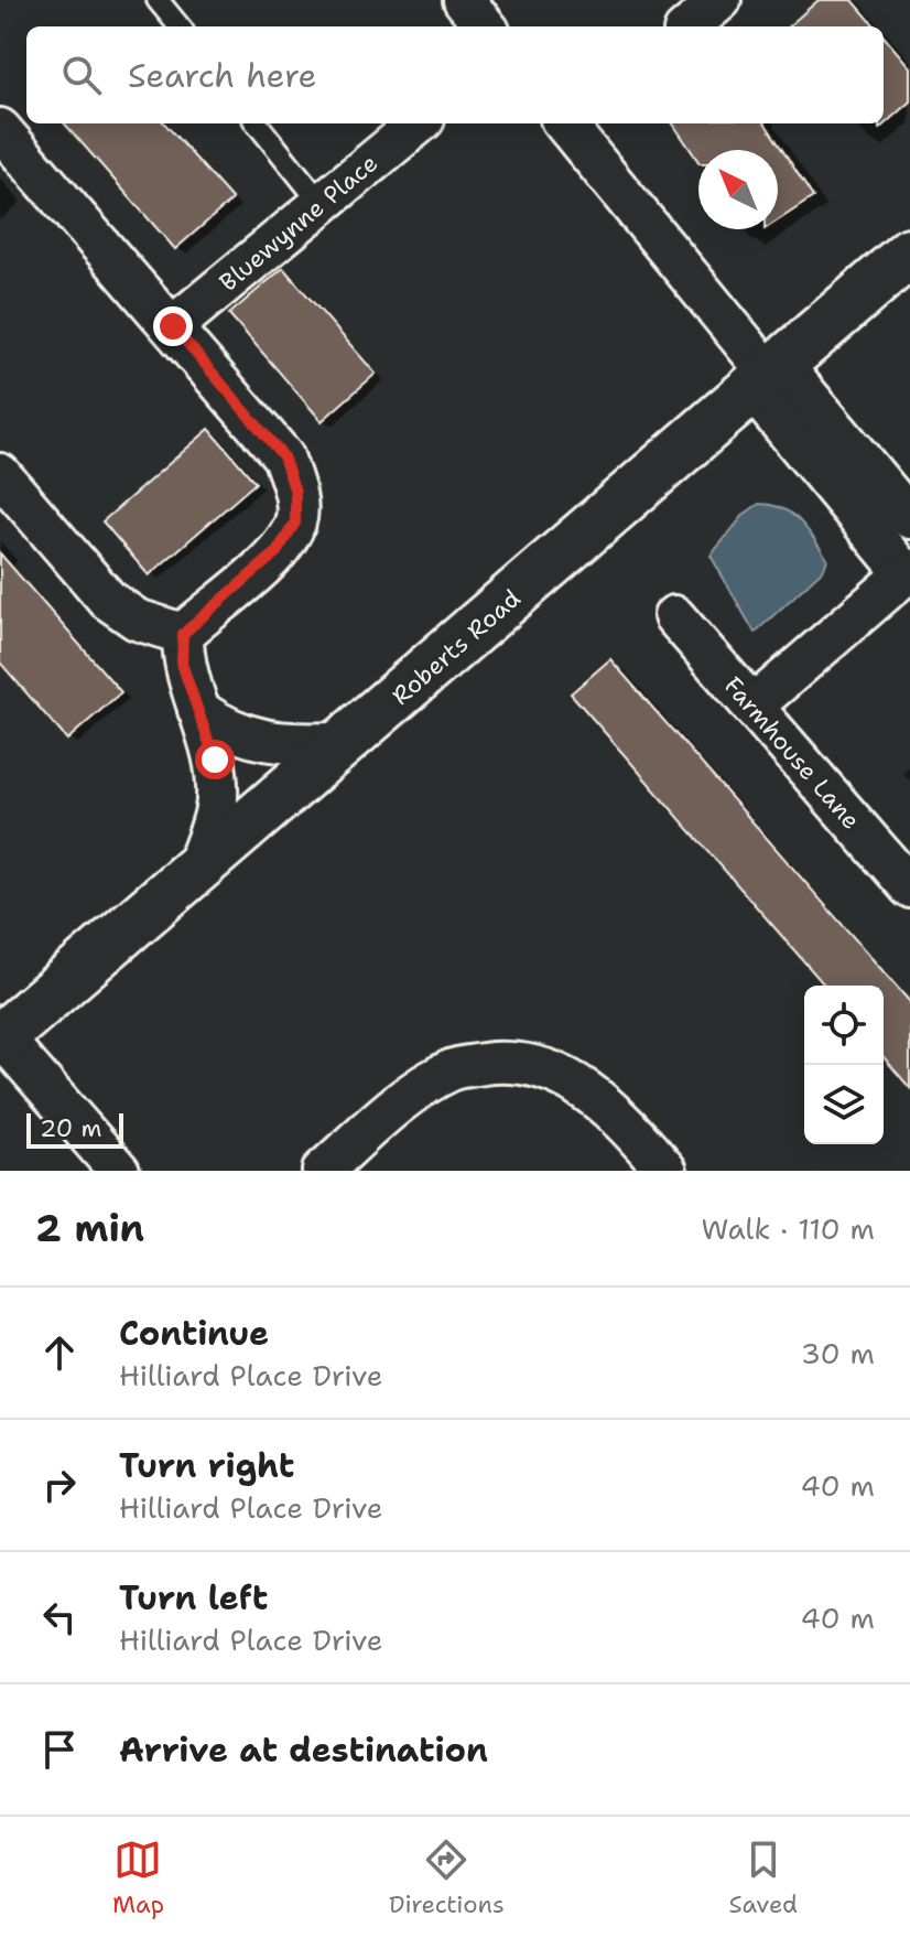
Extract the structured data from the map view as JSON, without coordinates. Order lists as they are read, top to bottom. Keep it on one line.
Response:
{"streets":{"main road":["Roberts Road"],"street":["Bluewynne Place","Farmhouse Lane"]},"scale_bar":"20 m","north":"top left","page":{"search":"Search here","scale":"20 m","heading":["2 min","Walk · 110 m"],"list":[["Continue","Hilliard Place Drive","30 m"],["Turn right","Hilliard Place Drive","40 m"],["Turn left","Hilliard Place Drive","40 m"],"Arrive at destination"],"nav":["Map","Directions","Saved"]}}
